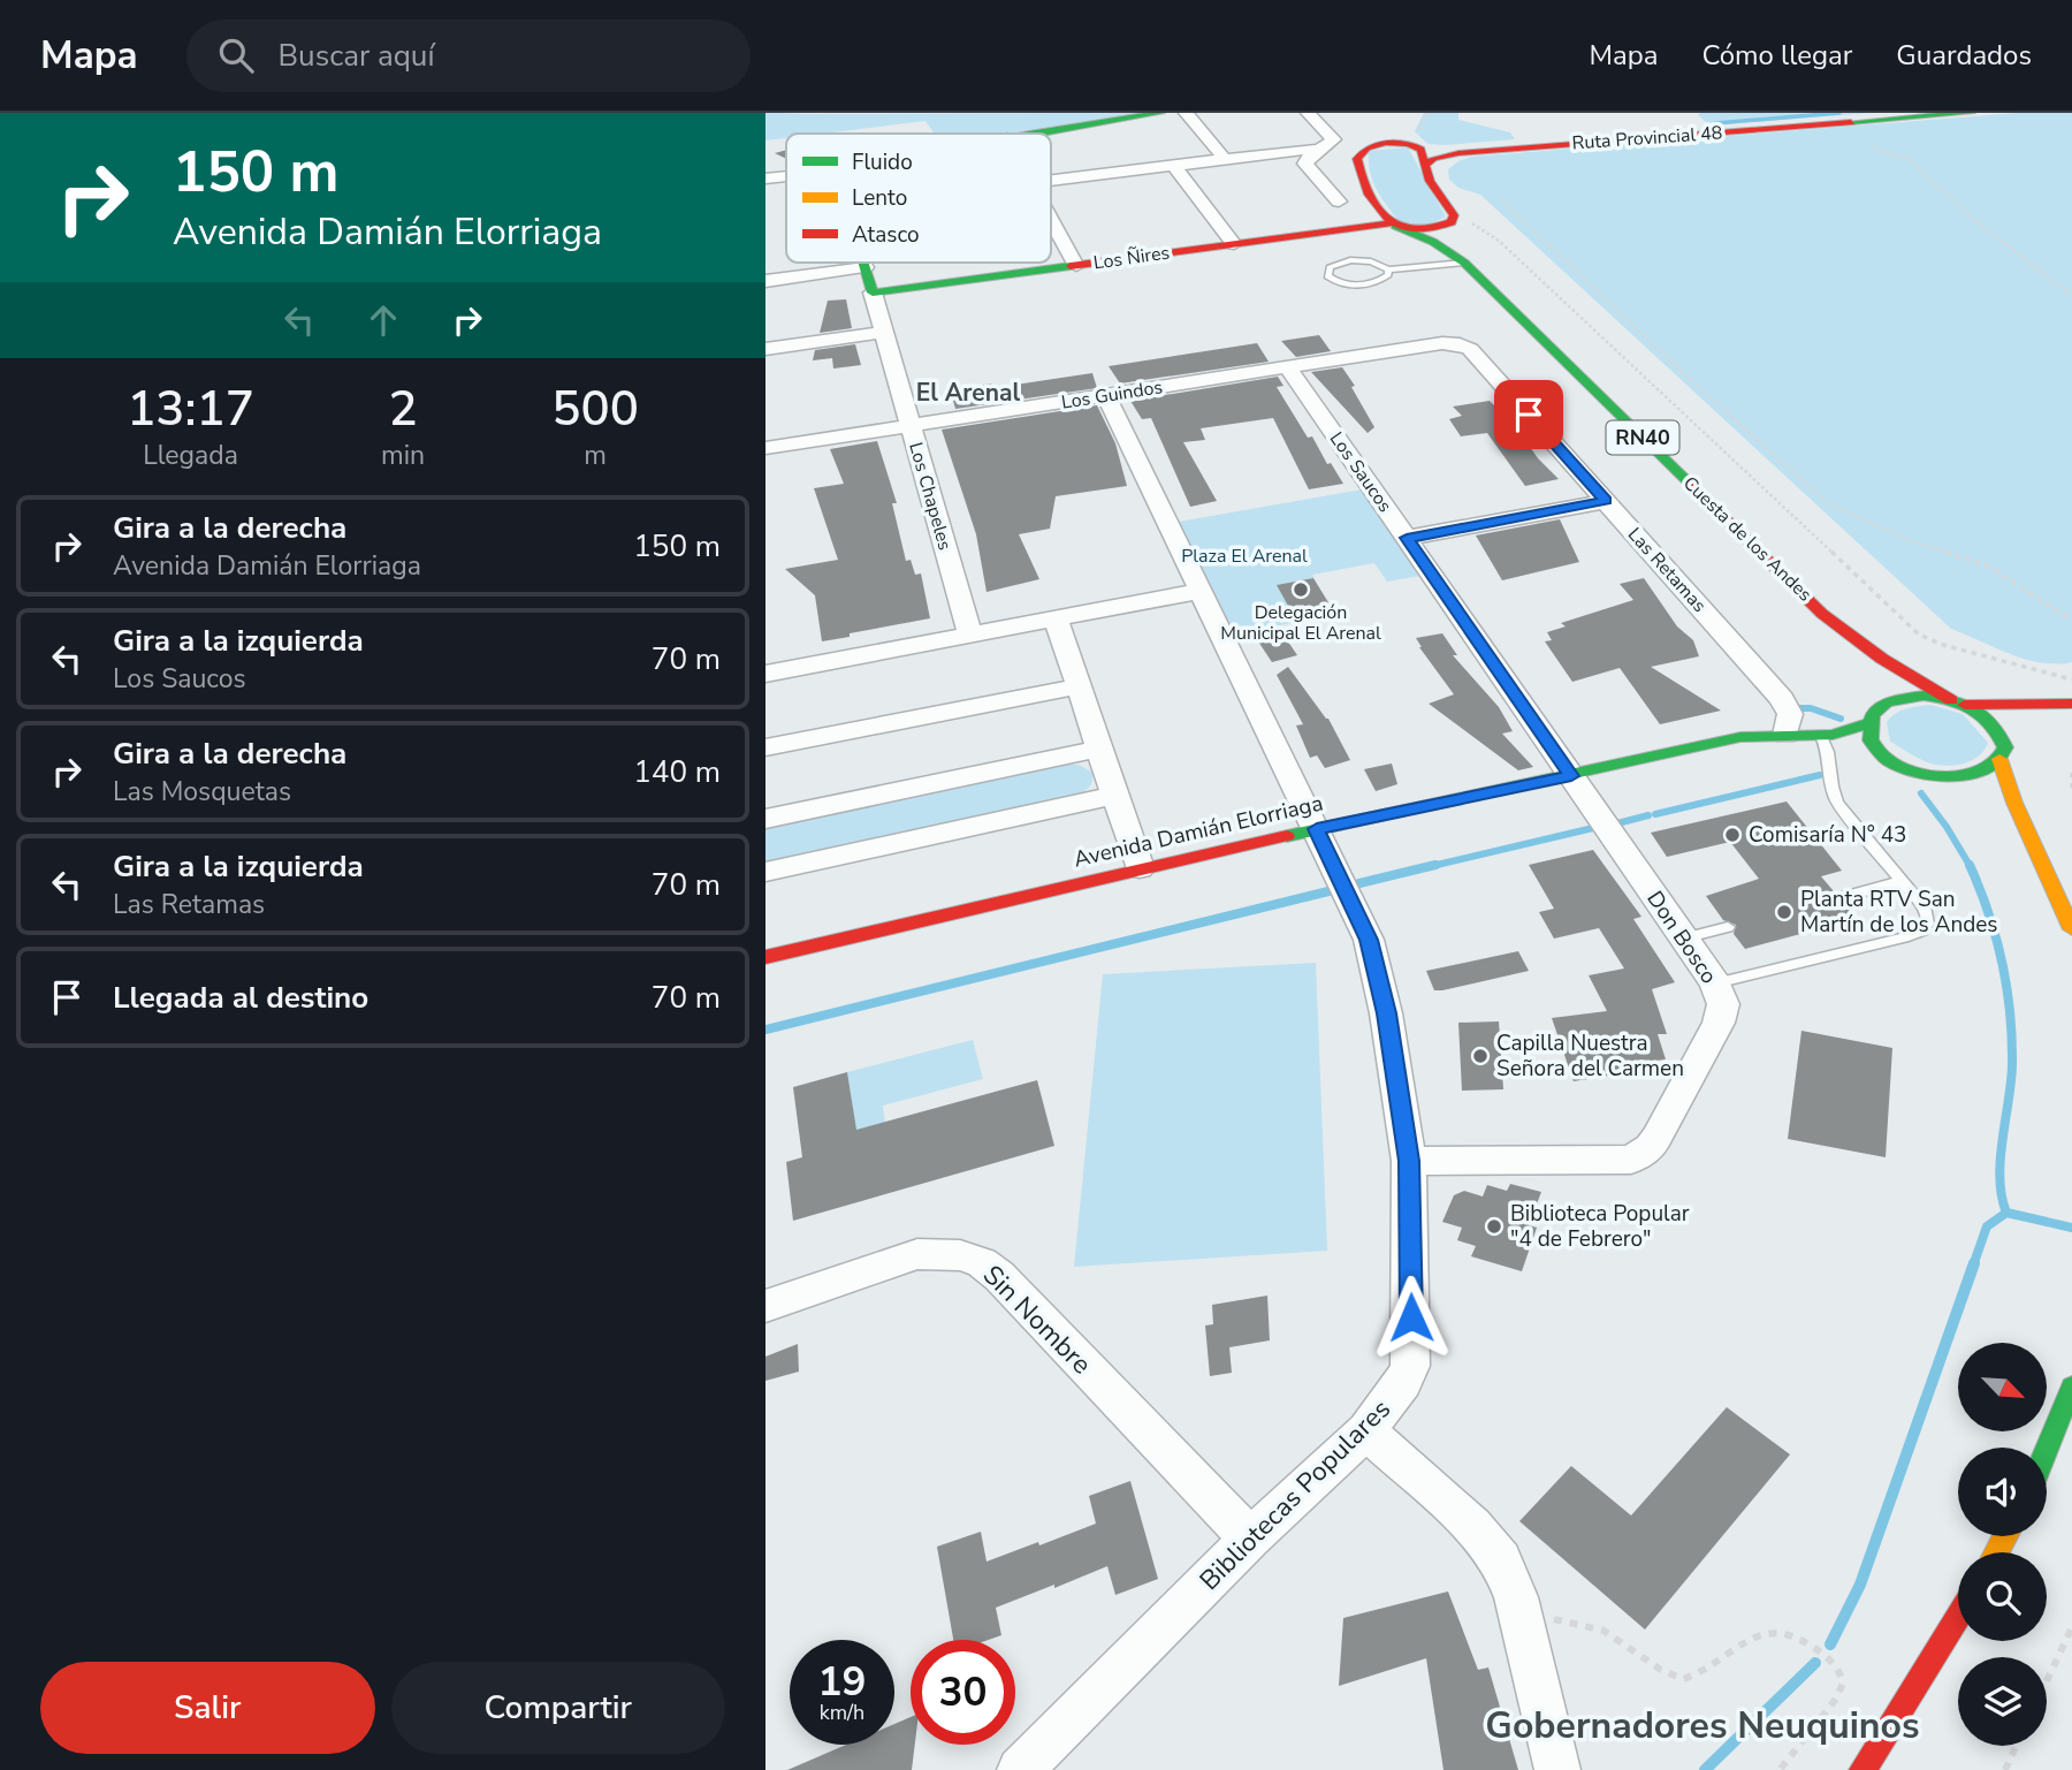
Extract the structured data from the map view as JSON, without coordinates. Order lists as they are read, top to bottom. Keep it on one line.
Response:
{"streets":{"main road":["Ruta Provincial 48","Los Ñires","RN40","Los Chapeles","Cuesta de los Andes","Avenida Damián Elorriaga"],"street":["Los Guindos","Los Saucos","Las Retamas","Don Bosco","Sin Nombre","Bibliotecas Populares"]},"crossings":[["Ruta Provincial 48","RN40"],["Los Ñires","RN40"],["Los Ñires","Los Chapeles"],["Los Ñires","Cuesta de los Andes"],["Los Guindos","Los Saucos"],["Los Guindos","Los Chapeles"],["Los Guindos","Las Retamas"],["Los Guindos","Bibliotecas Populares"],["RN40","Cuesta de los Andes"],["RN40","Avenida Damián Elorriaga"],["Los Saucos","Avenida Damián Elorriaga"],["Los Saucos","Don Bosco"],["Cuesta de los Andes","Avenida Damián Elorriaga"],["Las Retamas","Avenida Damián Elorriaga"],["Avenida Damián Elorriaga","Don Bosco"],["Avenida Damián Elorriaga","Bibliotecas Populares"],["Don Bosco","Bibliotecas Populares"],["Sin Nombre","Bibliotecas Populares"]],"districts":["El Arenal","Gobernadores Neuquinos"],"parks":["Plaza El Arenal"],"places":["Delegación Municipal El Arenal","Comisaría N° 43","Planta RTV San Martín de los Andes","Capilla Nuestra Señora del Carmen","Biblioteca Popular \"4 de Febrero\""],"legend":["Fluido","Lento","Atasco"],"north":"bottom right","page":{"header":"Mapa","search":"Buscar aquí","nav":["Mapa","Cómo llegar","Guardados"],"turn":["150 m","Avenida Damián Elorriaga"],"eta":["13:17","Llegada","2","min","500","m"],"list":[{"name":"Gira a la derecha","note":"Avenida Damián Elorriaga","value":"150 m"},{"name":"Gira a la izquierda","note":"Los Saucos","value":"70 m"},{"name":"Gira a la derecha","note":"Las Mosquetas","value":"140 m"},{"name":"Gira a la izquierda","note":"Las Retamas","value":"70 m"},{"name":"Llegada al destino","value":"70 m"}],"speed":"19 km/h","limit":"30","buttons":["Salir","Compartir"]}}
